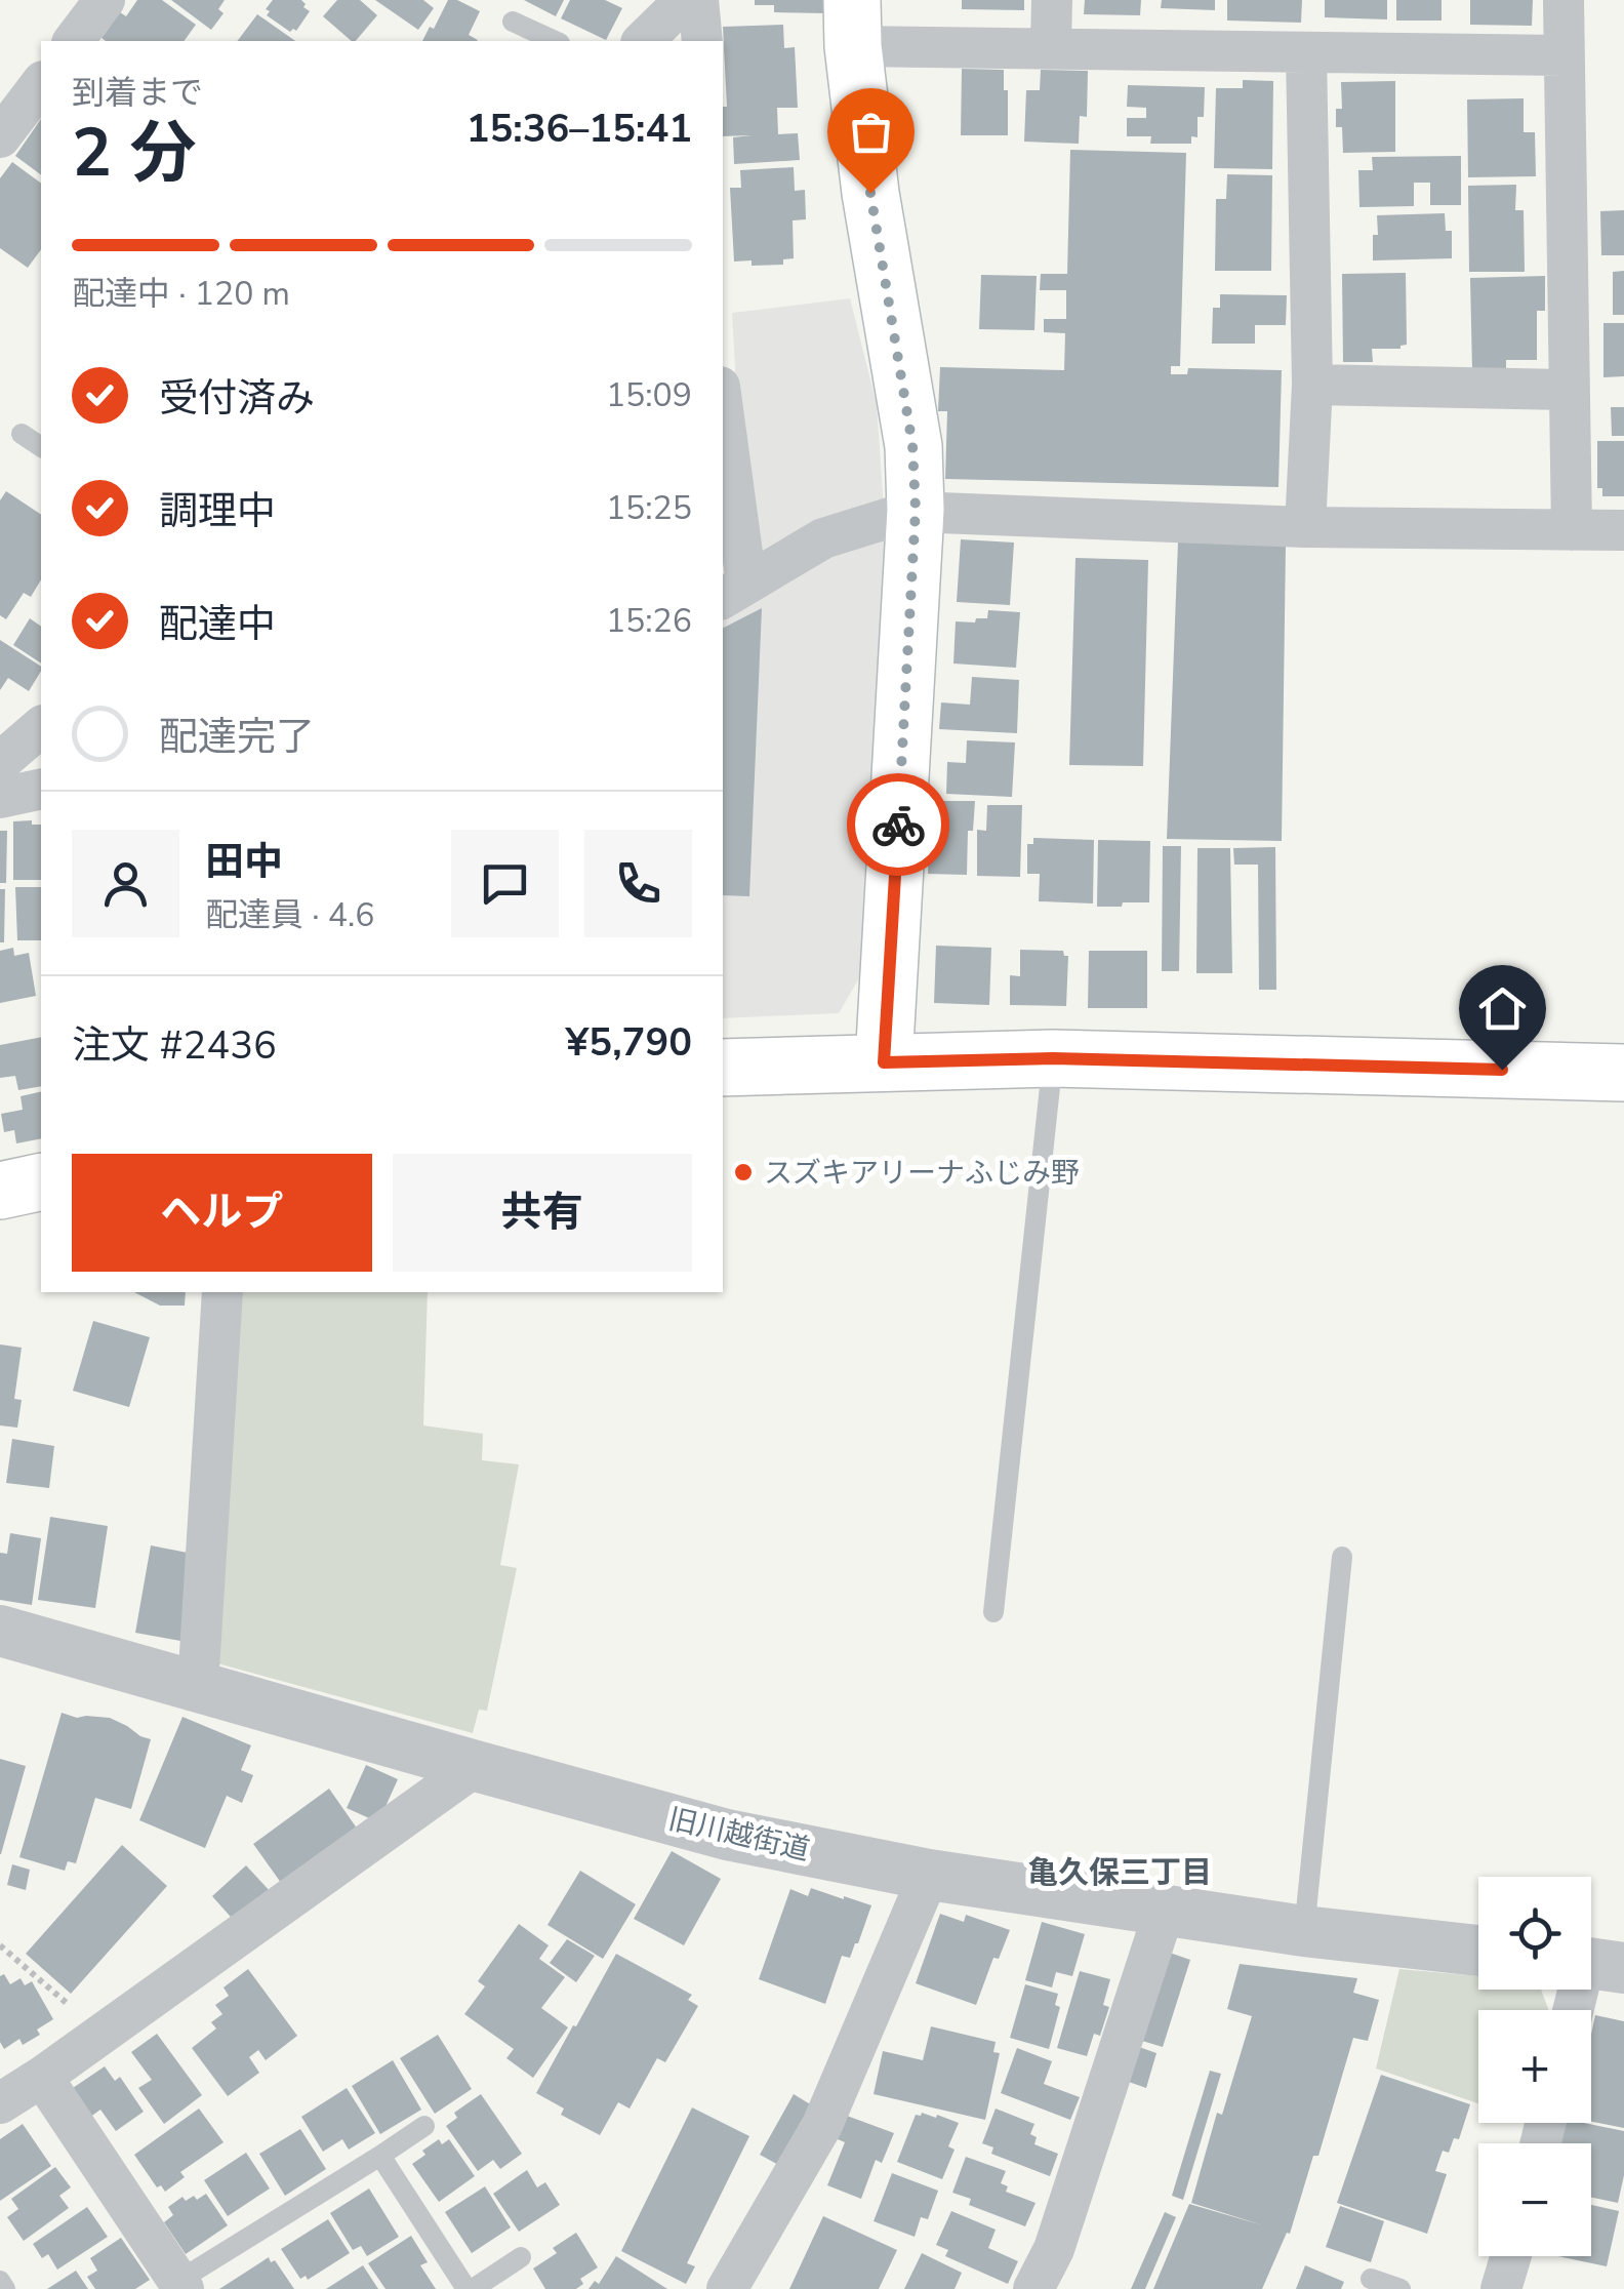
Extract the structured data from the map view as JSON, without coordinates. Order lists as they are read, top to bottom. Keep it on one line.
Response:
{"streets":{"street":["旧川越街道"]},"districts":["亀久保三丁目"],"places":["スズキアリーナふじみ野"],"page":{"heading":["2 分","到着まで","15:36–15:41"],"panel":["田中","配達員 · 4.6","注文 #2436","¥5,790"],"bar":"配達中 · 120 m","list":[["受付済み","15:09"],["調理中","15:25"],["配達中","15:26"],"配達完了"],"buttons":["ヘルプ","共有"],"map_buttons":["+","−"]}}
